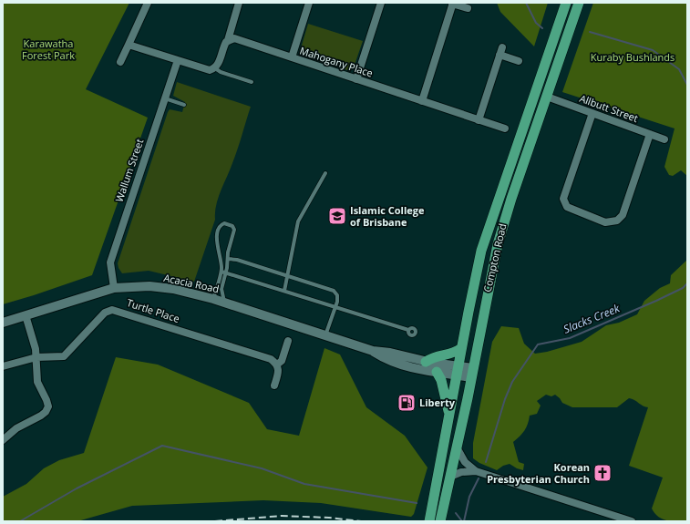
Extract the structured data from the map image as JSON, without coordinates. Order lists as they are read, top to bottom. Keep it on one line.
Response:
{"streets":{"main road":["Compton Road"],"street":["Mahogany Place","Allbutt Street","Wallum Street","Acacia Road","Turtle Place"]},"crossings":[["Allbutt Street","Compton Road"],["Wallum Street","Acacia Road"],["Compton Road","Acacia Road"]],"water":["Slacks Creek"],"parks":["Karawatha Forest Park","Kuraby Bushlands"],"places":{"school or university":["Islamic College of Brisbane"],"fuel station":["Liberty"],"church":["Korean Presbyterian Church"]}}
